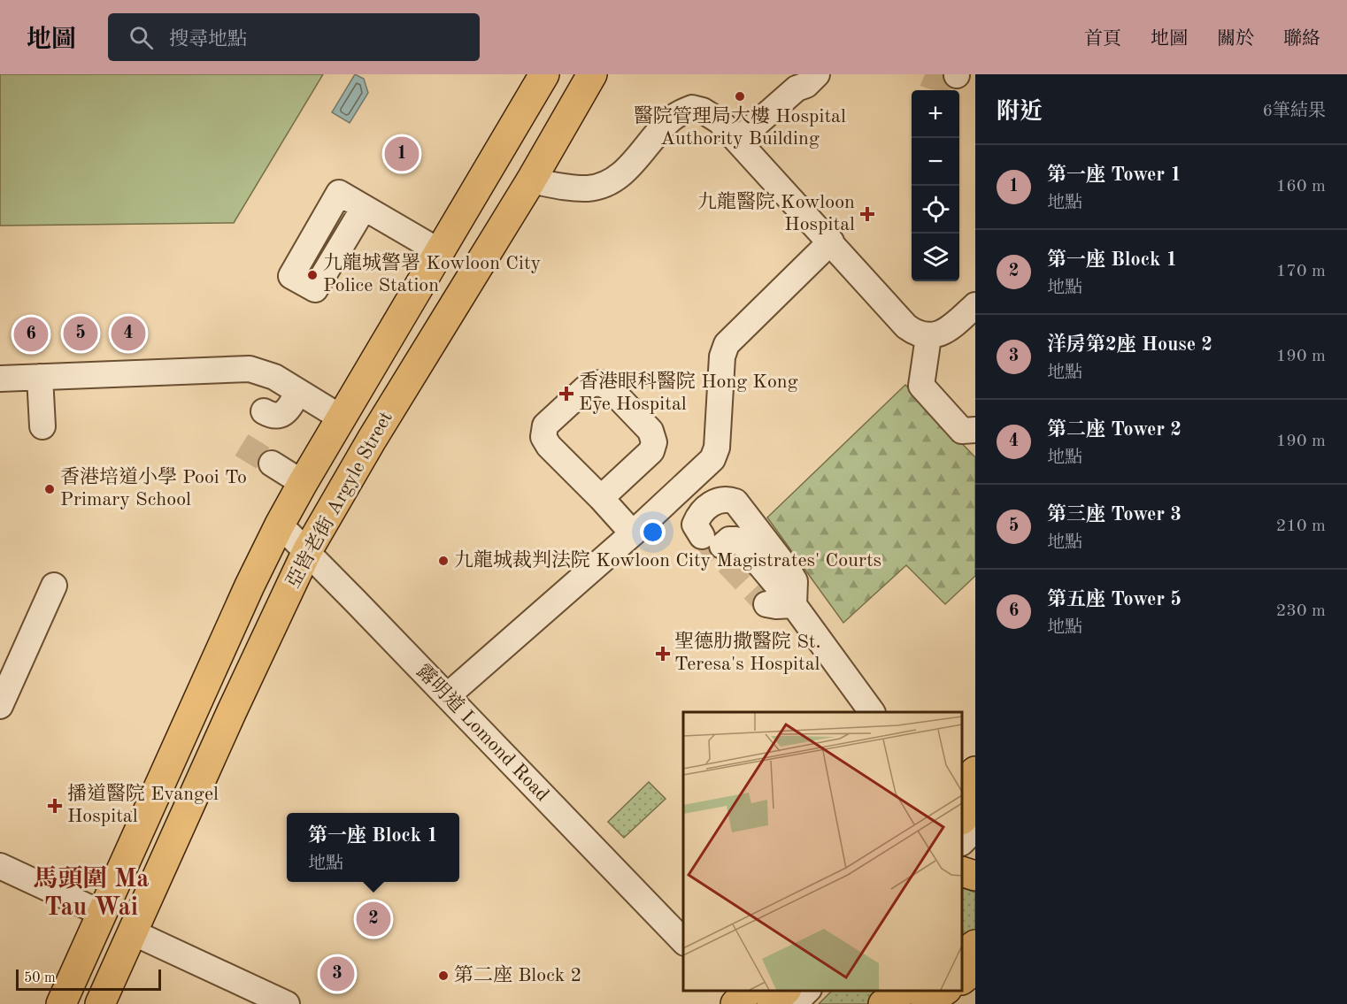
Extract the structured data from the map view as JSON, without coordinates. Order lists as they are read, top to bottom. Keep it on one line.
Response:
{"streets":{"main road":["亞皆老街 Argyle Street"],"street":["露明道 Lomond Road"]},"crossings":[["亞皆老街 Argyle Street","露明道 Lomond Road"]],"districts":["馬頭圍 Ma Tau Wai"],"places":{"other":["醫院管理局大樓 Hospital Authority Building","九龍城警署 Kowloon City Police Station","香港培道小學 Pooi To Primary School","九龍城裁判法院 Kowloon City Magistrates' Courts","第二座 Block 2"],"health":["九龍醫院 Kowloon Hospital","香港眼科醫院 Hong Kong Eye Hospital","聖德肋撒醫院 St. Teresa's Hospital","播道醫院 Evangel Hospital"]},"scale_bar":"50 m","page":{"header":"地圖","search":"搜尋地點","nav":["首頁","地圖","關於","聯絡"],"heading":["附近","6筆結果"],"map_buttons":["+","−"],"pins":["1","4","5","6","2","3"],"list":[{"mark":"1","name":"第一座 Tower 1","note":"地點","value":"160 m"},{"mark":"2","name":"第一座 Block 1","note":"地點","value":"170 m"},{"mark":"3","name":"洋房第2座 House 2","note":"地點","value":"190 m"},{"mark":"4","name":"第二座 Tower 2","note":"地點","value":"190 m"},{"mark":"5","name":"第三座 Tower 3","note":"地點","value":"210 m"},{"mark":"6","name":"第五座 Tower 5","note":"地點","value":"230 m"}],"popup":["第一座 Block 1","地點"],"scale":"50 m"}}
